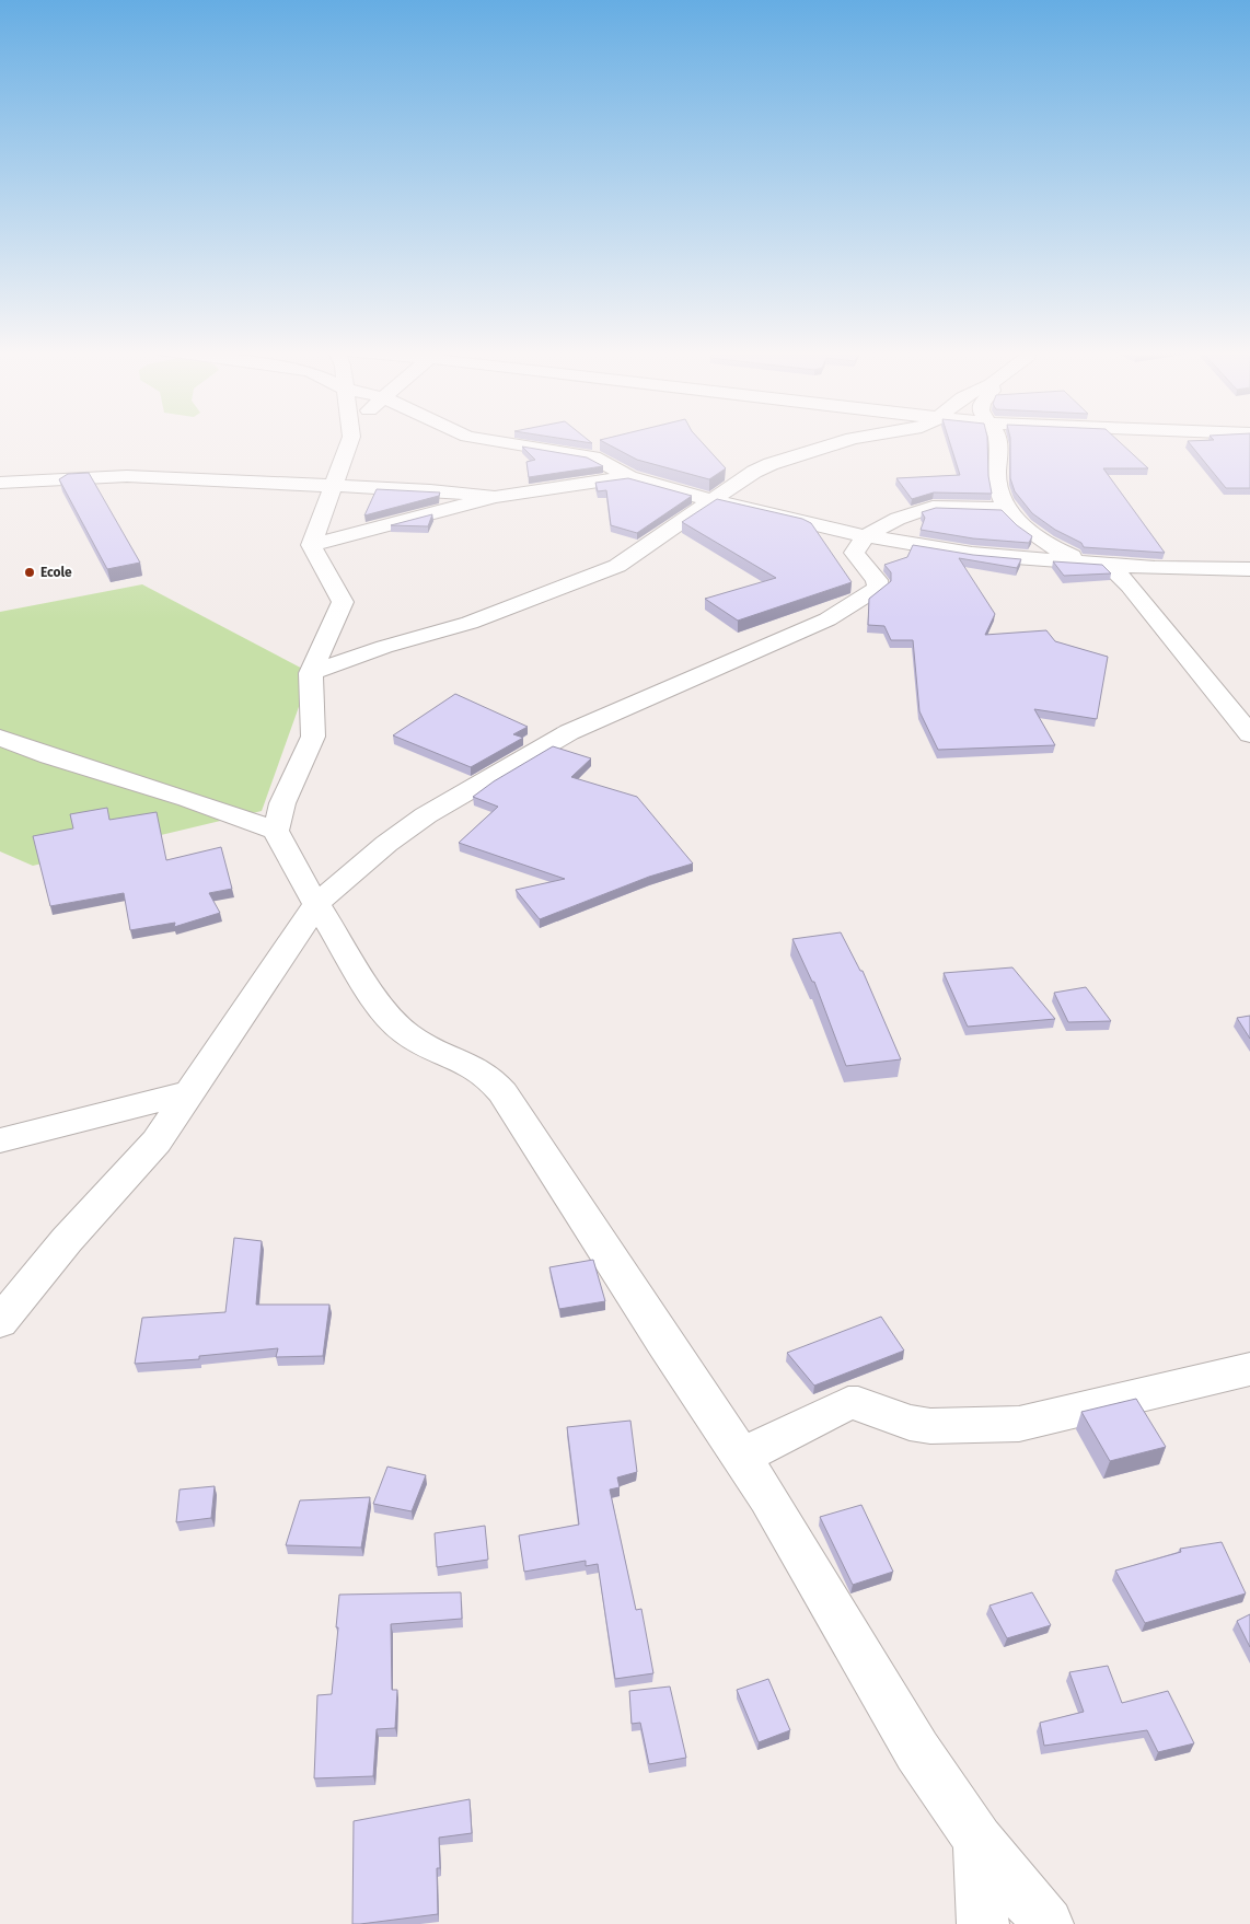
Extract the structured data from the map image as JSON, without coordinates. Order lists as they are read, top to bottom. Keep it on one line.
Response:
{"places":["Ecole"]}
